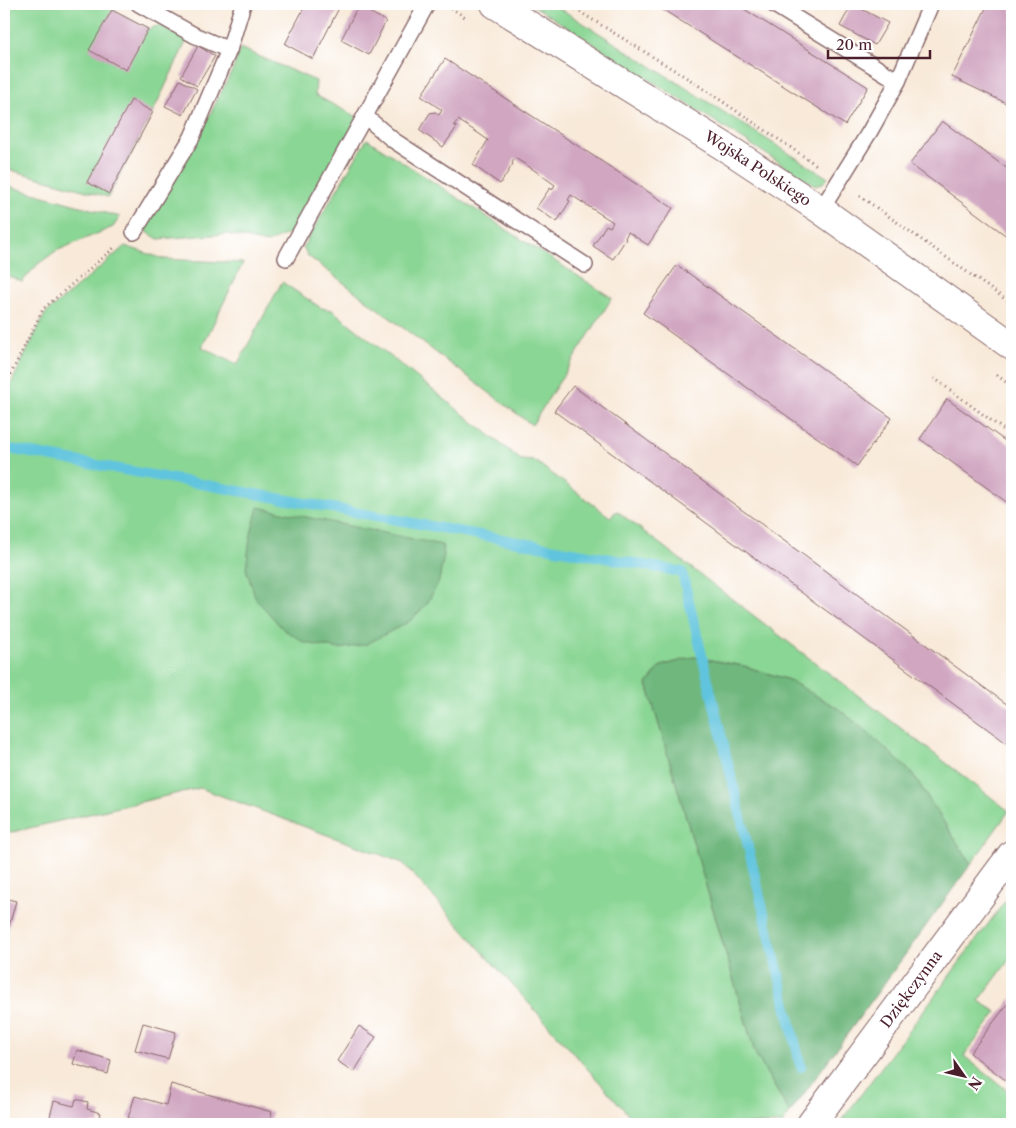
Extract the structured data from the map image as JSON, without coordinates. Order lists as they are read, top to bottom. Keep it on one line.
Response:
{"streets":{"street":["Wojska Polskiego","Dziękczynna"]},"scale_bar":"20 m","north":"bottom right"}
